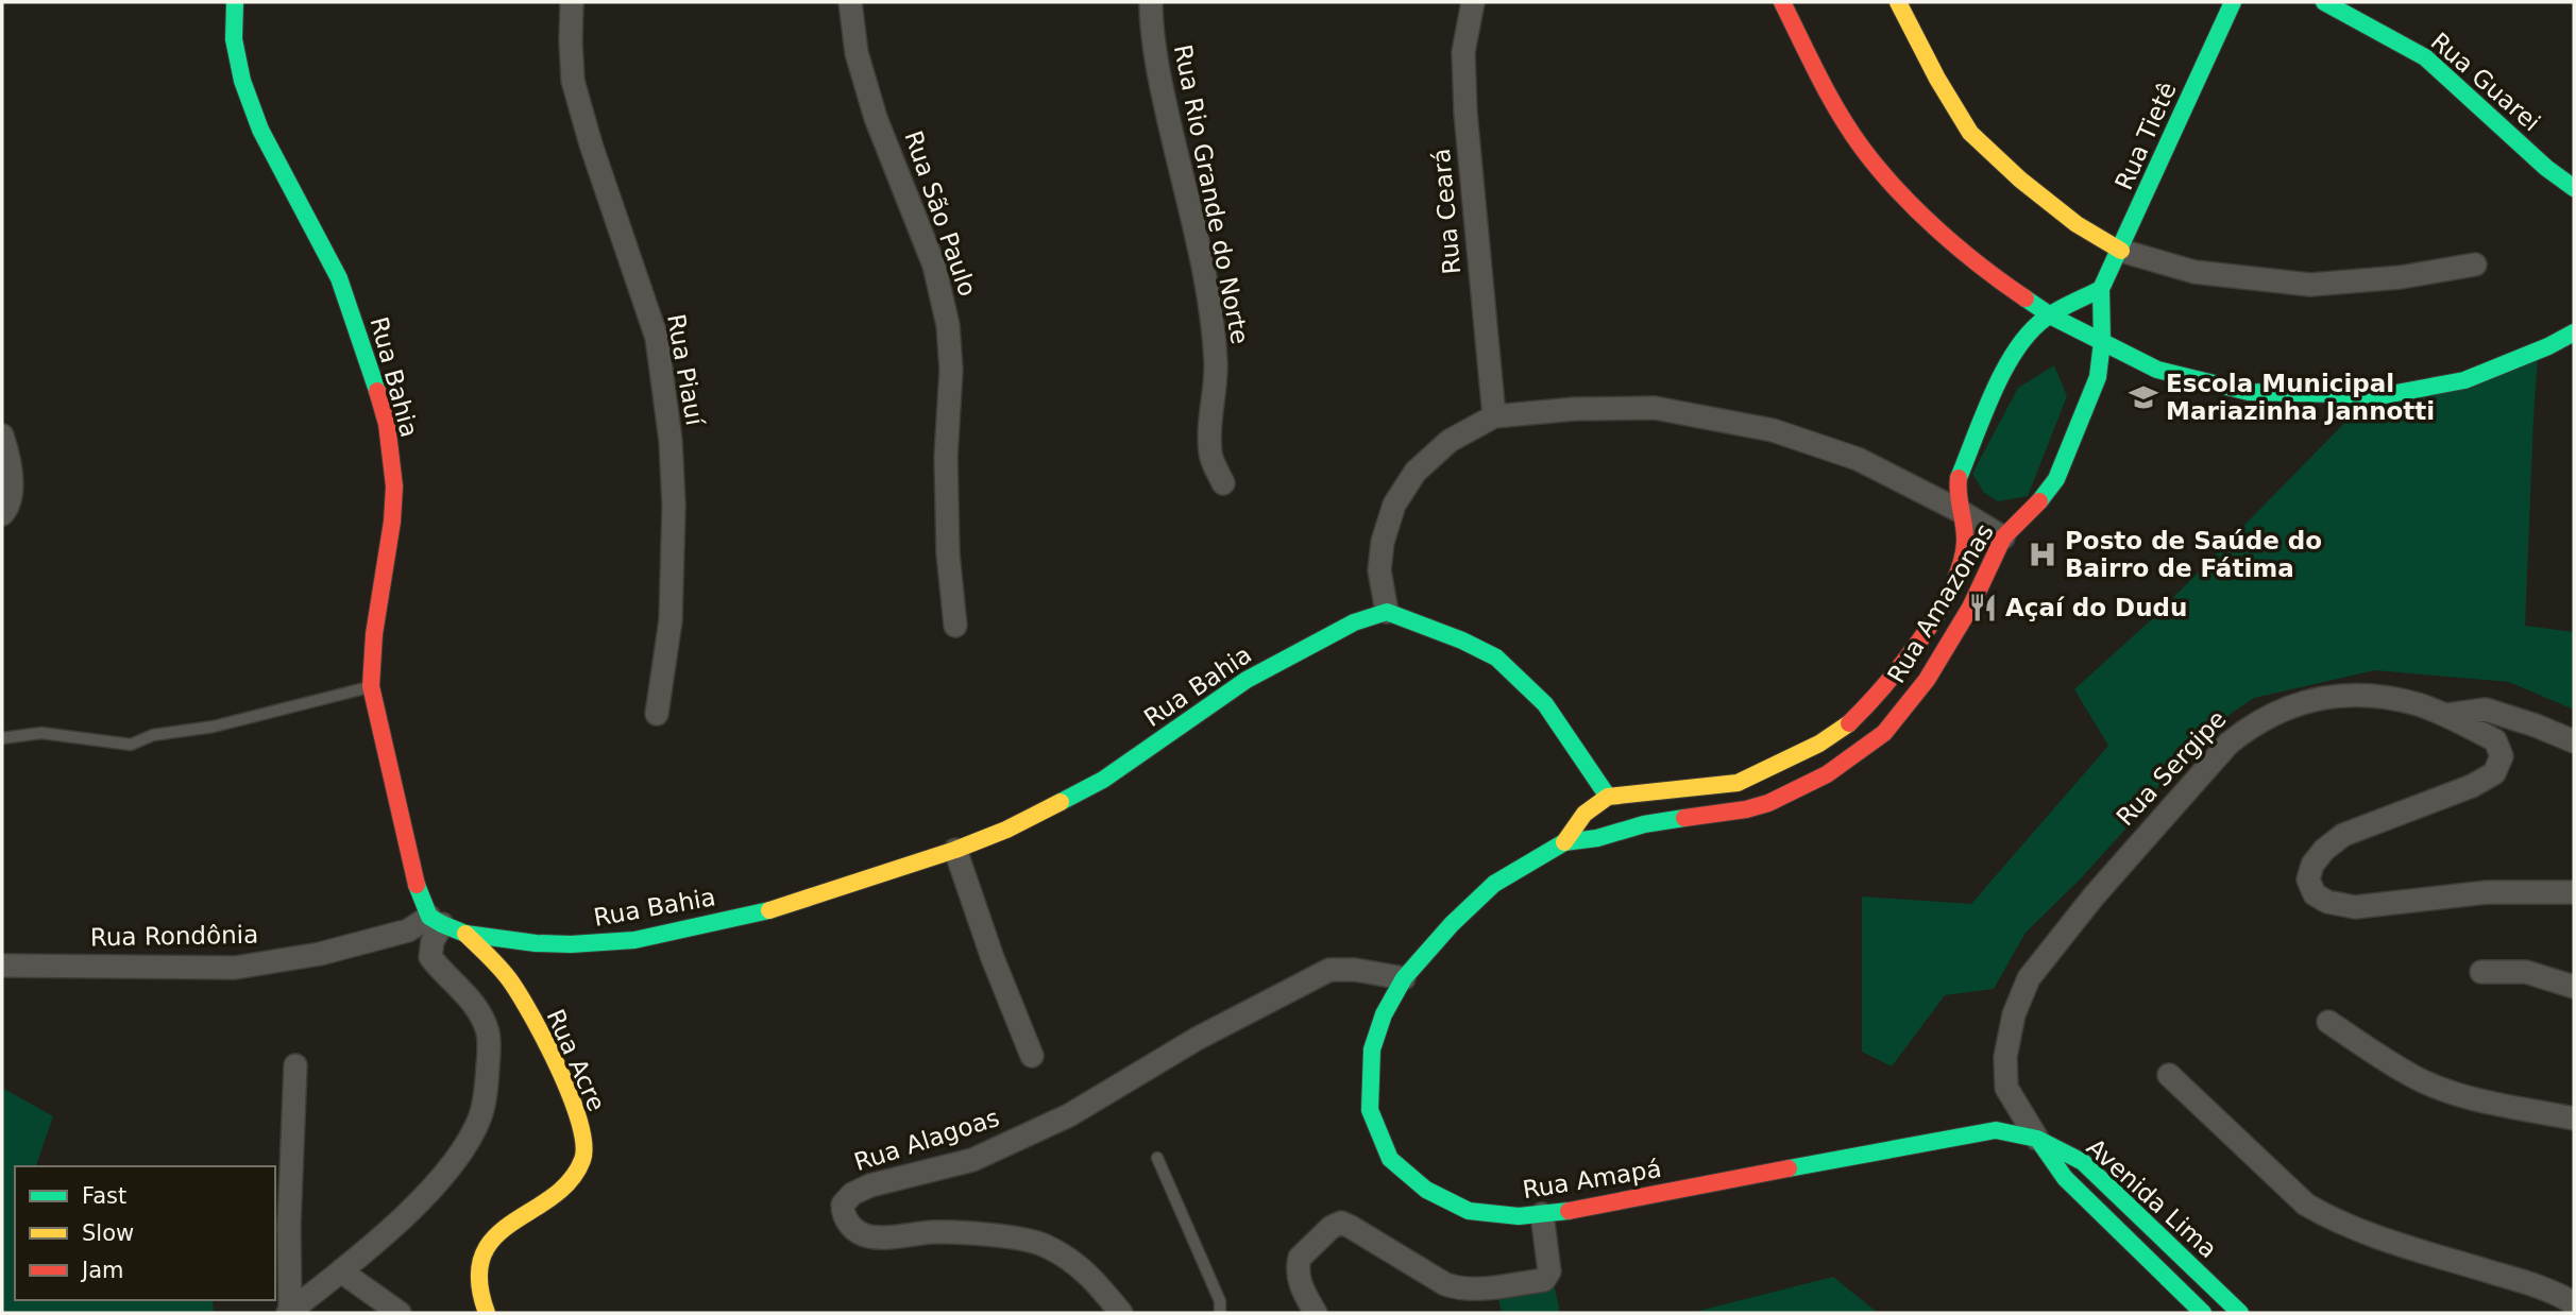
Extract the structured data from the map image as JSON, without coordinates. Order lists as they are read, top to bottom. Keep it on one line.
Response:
{"streets":{"street":["Rua Guarei","Rua Tietê","Rua Rio Grande do Norte","Rua Ceará","Rua São Paulo","Rua Piauí","Rua Bahia","Rua Amazonas","Rua Sergipe","Rua Rondônia","Rua Acre","Rua Alagoas","Rua Amapá","Avenida Lima"]},"crossings":[["Rua Tietê","Rua Amazonas"],["Rua Bahia","Rua Rondônia"],["Rua Bahia","Rua Acre"],["Rua Amazonas","Rua Amapá"],["Rua Sergipe","Rua Amapá"],["Rua Sergipe","Avenida Lima"],["Rua Alagoas","Rua Amapá"],["Rua Amapá","Avenida Lima"]],"places":{"school or university":["Escola Municipal Mariazinha Jannotti"],"hospital":["Posto de Saúde do Bairro de Fátima"],"restaurant":["Açaí do Dudu"]},"legend":["Fast","Slow","Jam"]}
